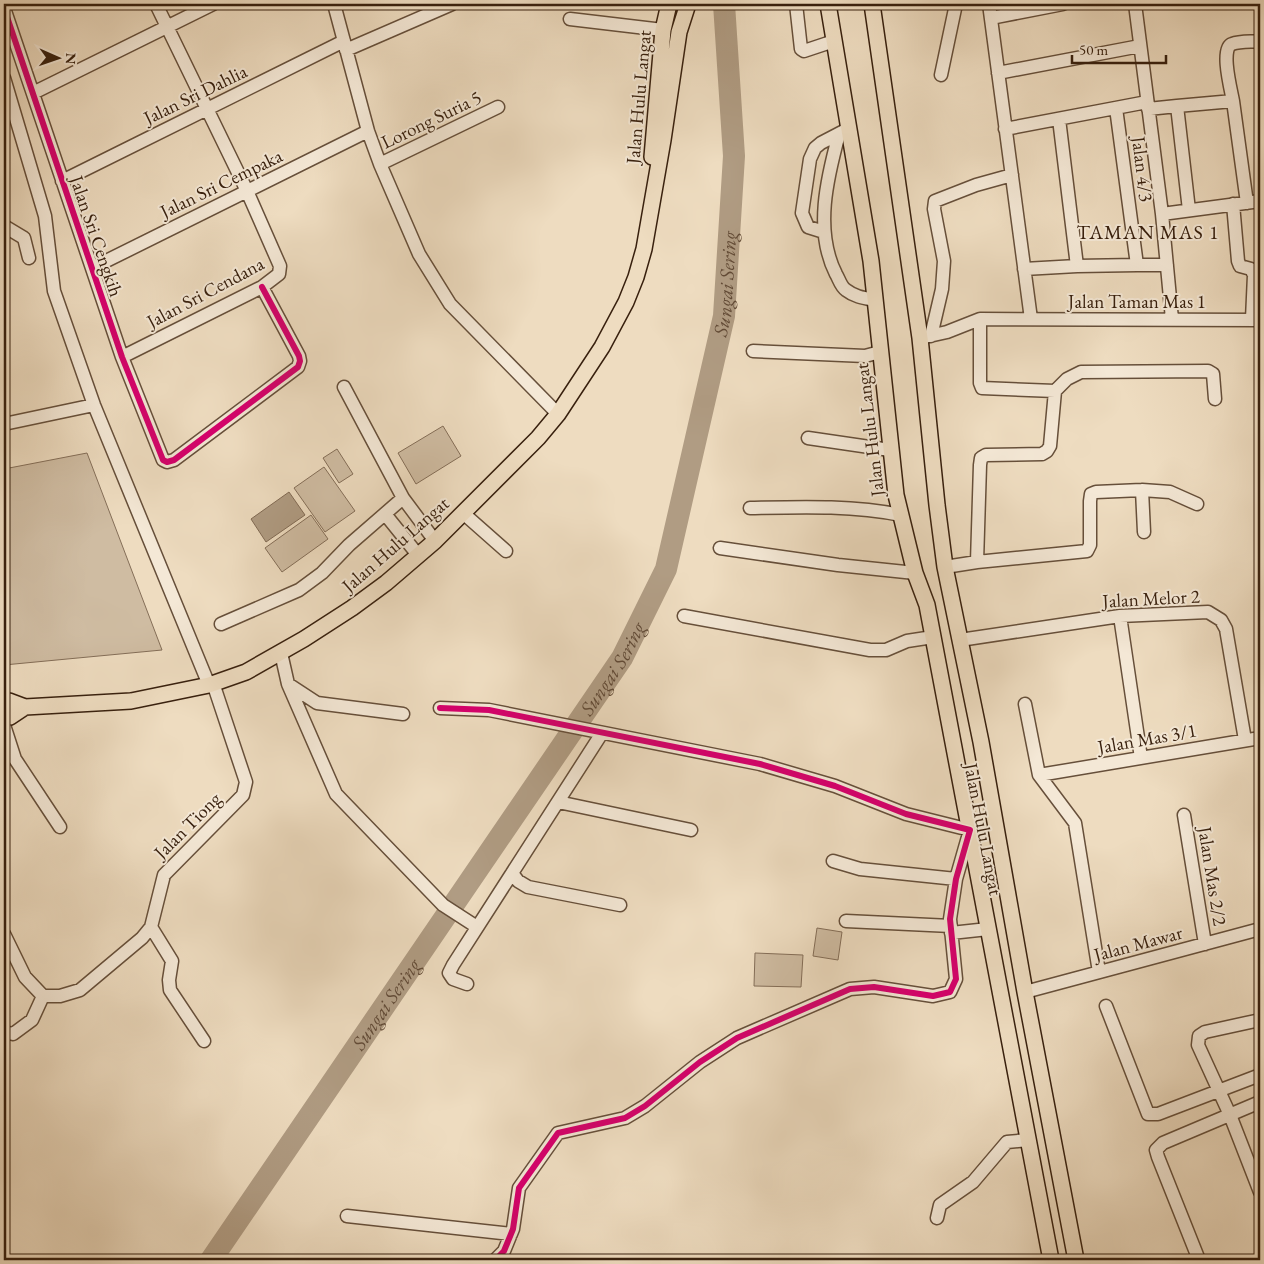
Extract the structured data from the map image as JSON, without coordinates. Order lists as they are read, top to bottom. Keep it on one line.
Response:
{"streets":{"main road":["Jalan Hulu Langat"],"street":["Jalan Sri Dahlia","Lorong Suria 5","Jalan 4/3","Jalan Sri Cempaka","Jalan Sri Cengkih","Jalan Sri Cendana","Jalan Taman Mas 1","Jalan Melor 2","Jalan Mas 3/1","Jalan Tiong","Jalan Mas 2/2","Jalan Mawar"]},"crossings":[["Jalan Sri Dahlia","Jalan Sri Cengkih"],["Jalan Sri Dahlia","Jalan Sri Cendana"],["Jalan Hulu Langat","Jalan Melor 2"],["Jalan Hulu Langat","Jalan Tiong"],["Jalan Hulu Langat","Jalan Mawar"],["Jalan 4/3","Jalan Taman Mas 1"],["Jalan Sri Cempaka","Jalan Sri Cengkih"],["Jalan Sri Cempaka","Jalan Sri Cendana"],["Jalan Sri Cengkih","Jalan Sri Cendana"],["Jalan Melor 2","Jalan Mas 3/1"],["Jalan Mas 2/2","Jalan Mawar"]],"districts":["TAMAN MAS 1"],"water":["Sungai Sering"],"scale_bar":"50 m","north":"right"}
